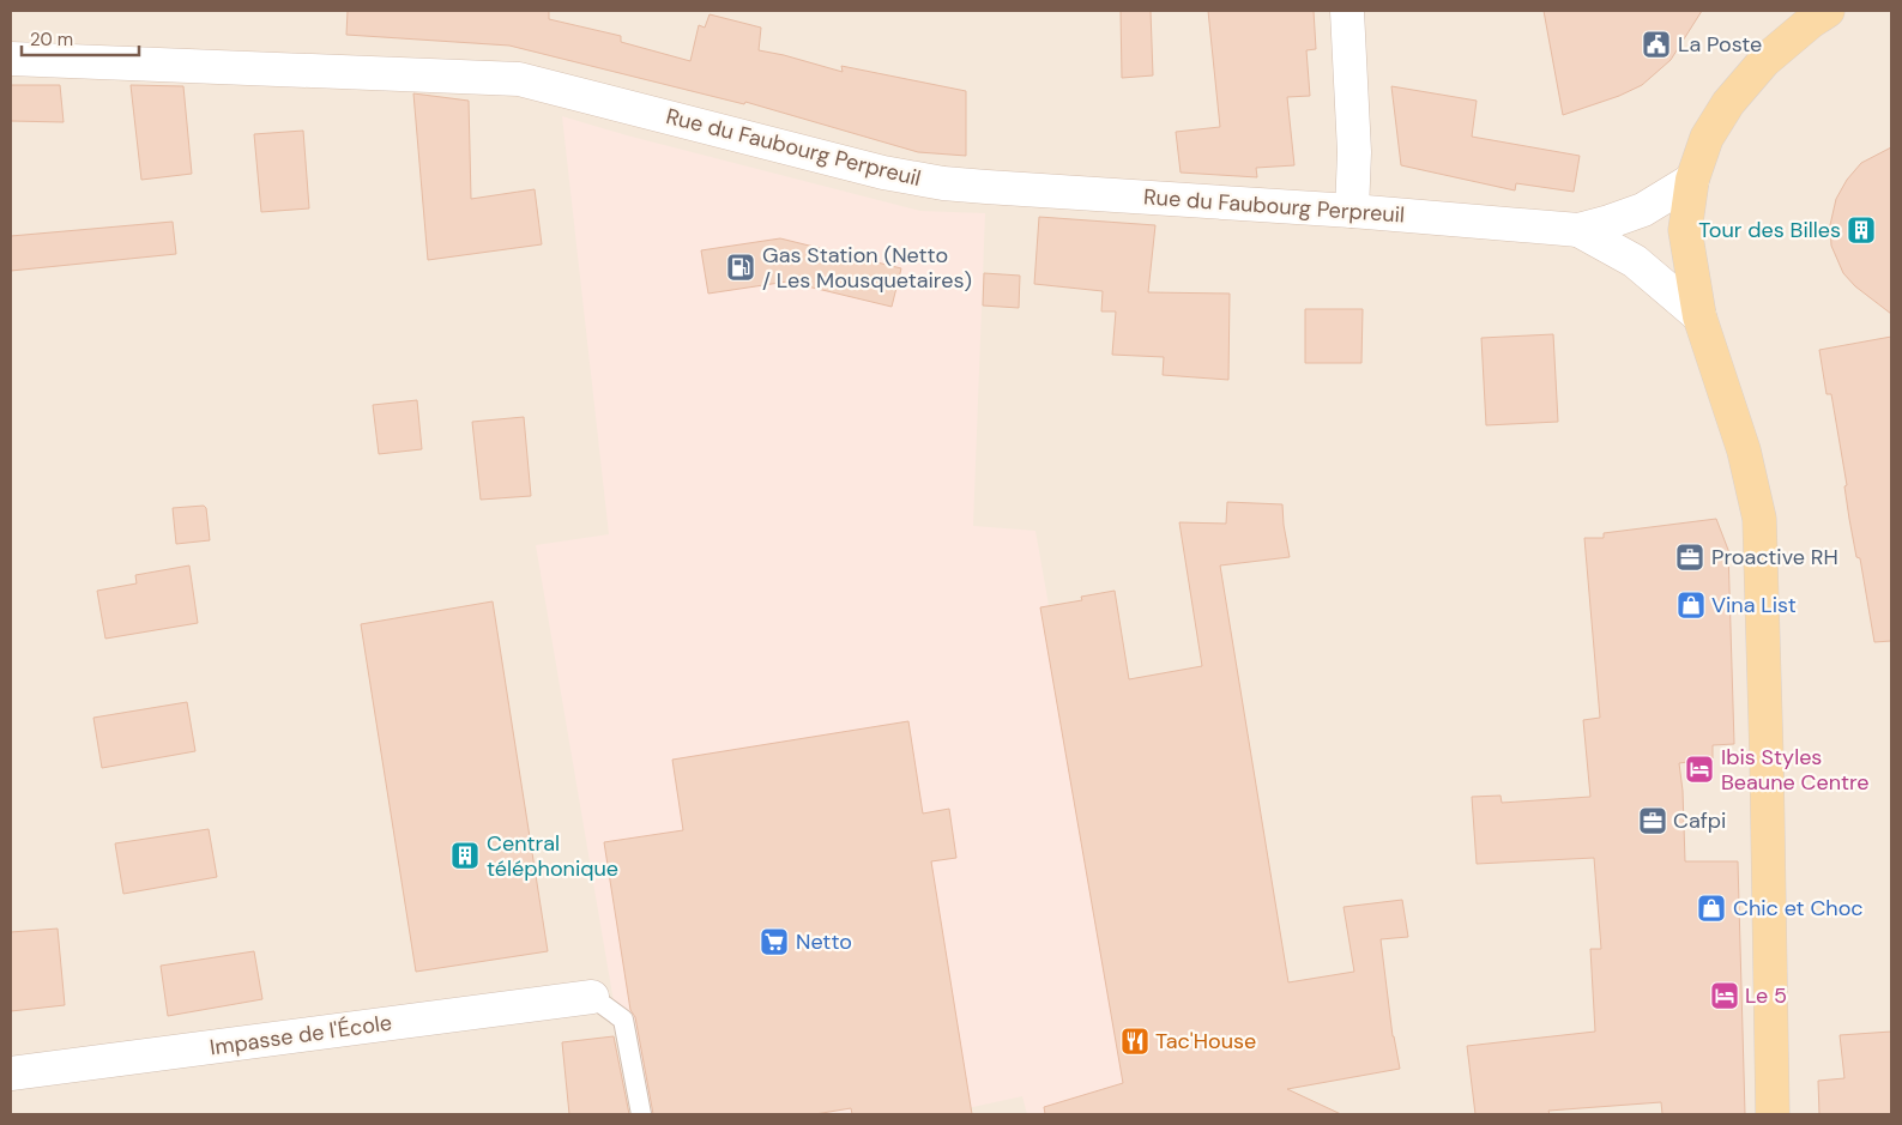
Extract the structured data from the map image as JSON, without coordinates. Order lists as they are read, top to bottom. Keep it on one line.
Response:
{"streets":{"main road":["Rue du Faubourg Perpreuil","Impasse de l'École"]},"places":{"public building":["La Poste"],"building":["Tour des Billes","Central téléphonique"],"fuel station":["Gas Station (Netto / Les Mousquetaires)"],"office":["Proactive RH","Cafpi"],"shop":["Vina List","Chic et Choc"],"hotel":["Ibis Styles Beaune Centre","Le 5"],"supermarket":["Netto"],"restaurant":["Tac'House"]},"scale_bar":"20 m"}
